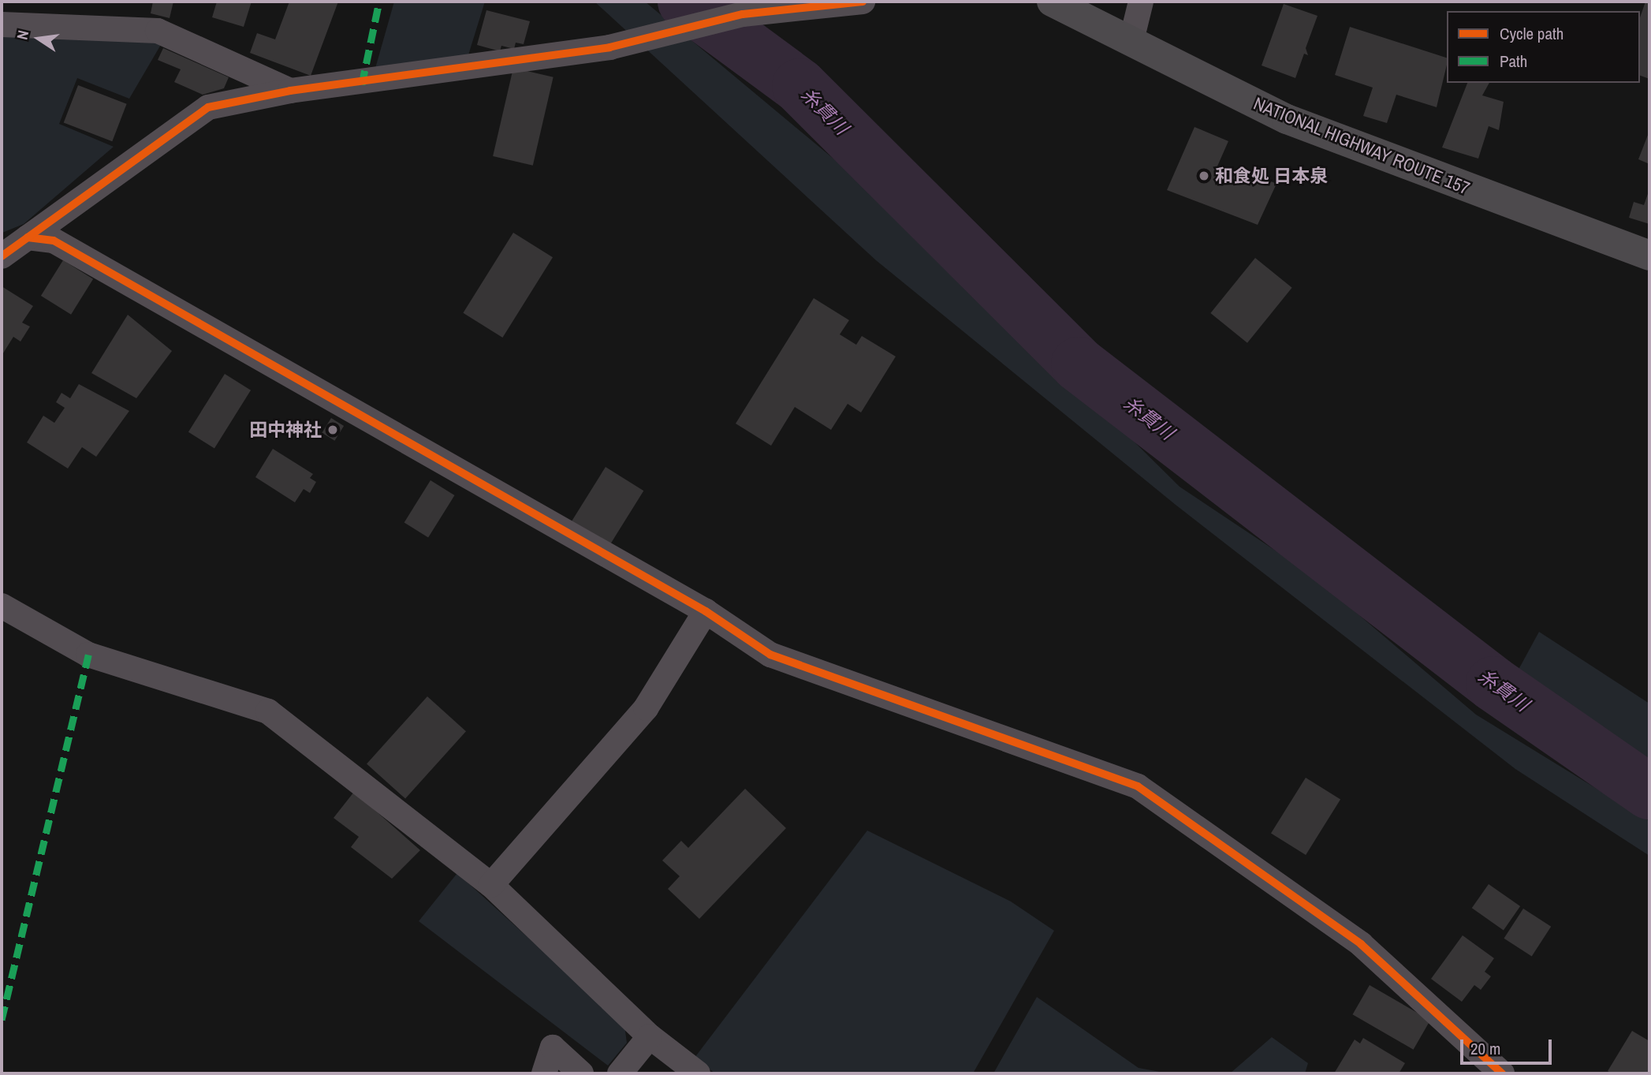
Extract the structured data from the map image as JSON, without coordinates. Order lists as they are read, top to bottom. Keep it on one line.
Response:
{"streets":{"highway":["NATIONAL HIGHWAY ROUTE 157"]},"water":["糸貫川"],"places":["和食処 日本泉","田中神社"],"legend":["Cycle path","Path"],"scale_bar":"20 m","north":"left"}
